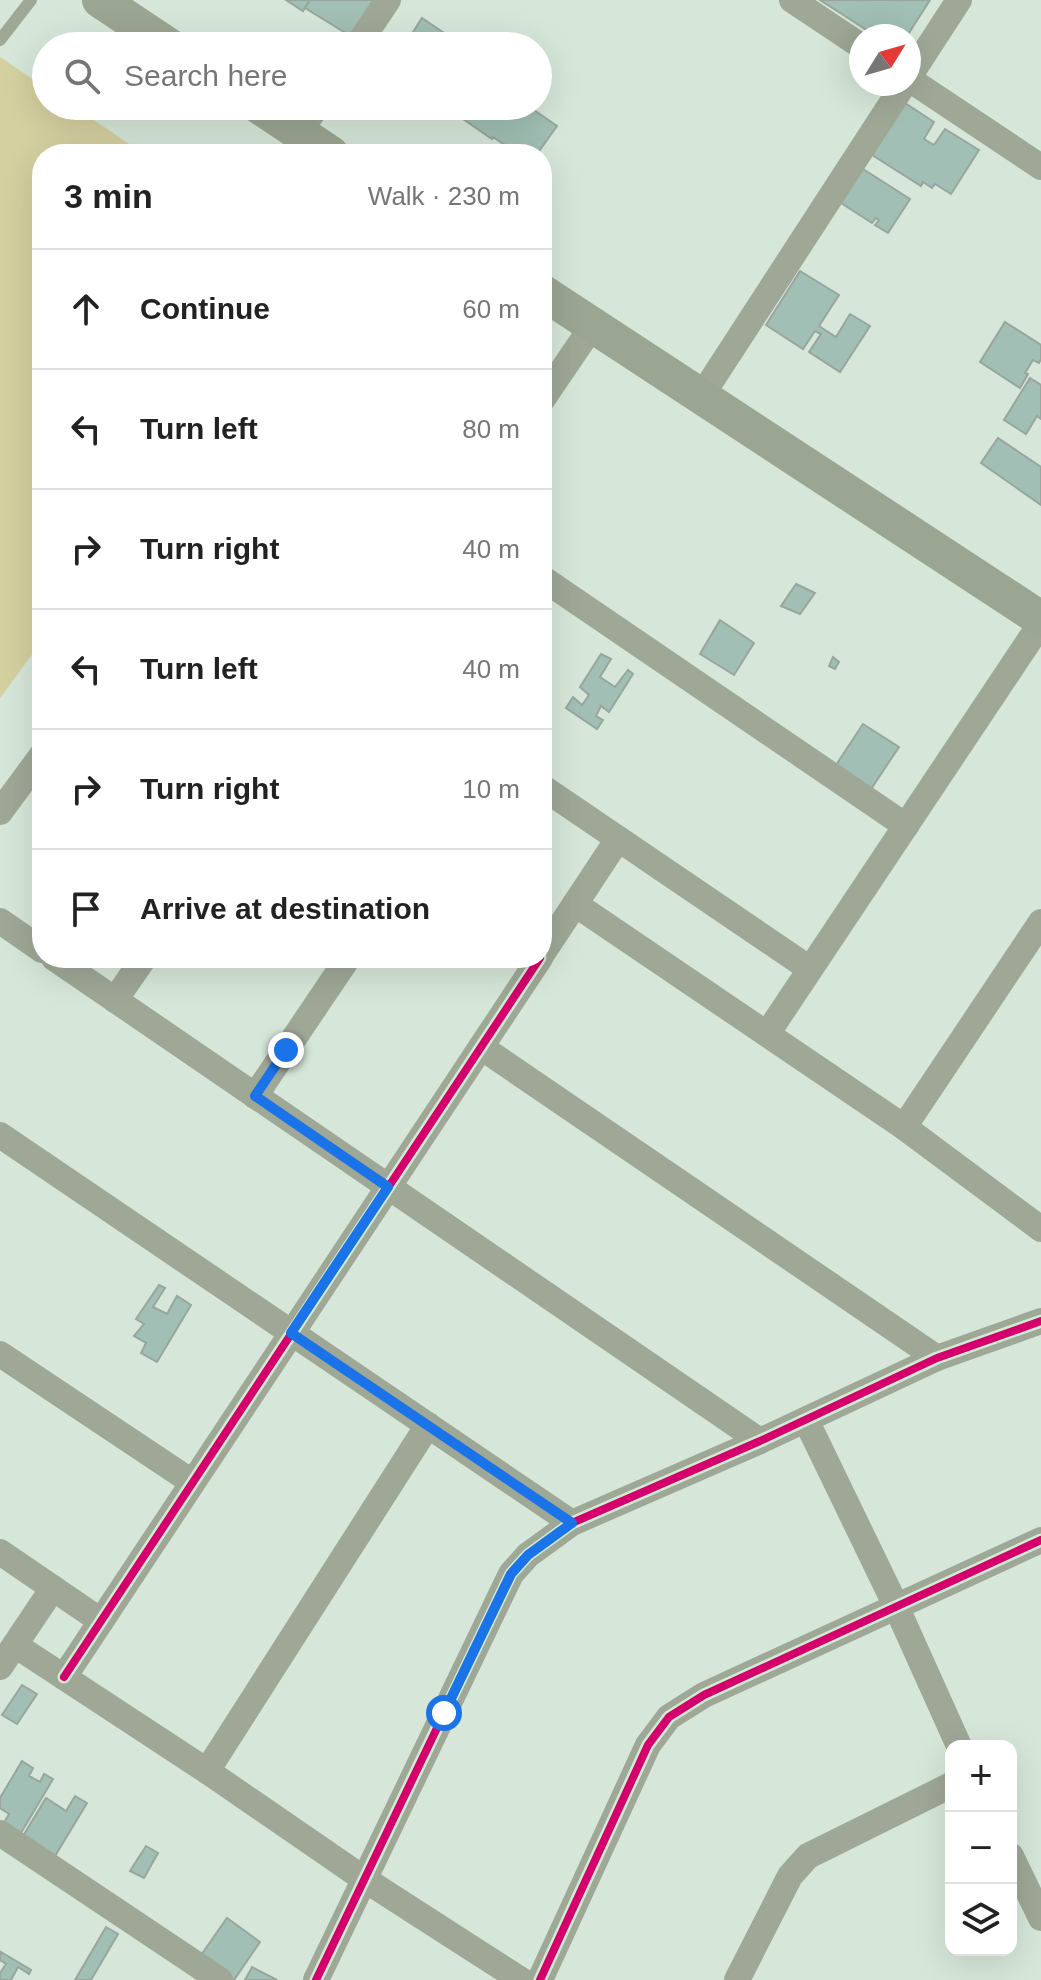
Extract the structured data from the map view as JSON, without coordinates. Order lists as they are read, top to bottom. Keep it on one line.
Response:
{"north":"top right","page":{"search":"Search here","heading":["3 min","Walk · 230 m"],"list":[["Continue","60 m"],["Turn left","80 m"],["Turn right","40 m"],["Turn left","40 m"],["Turn right","10 m"],"Arrive at destination"],"map_buttons":["+","−"]}}
